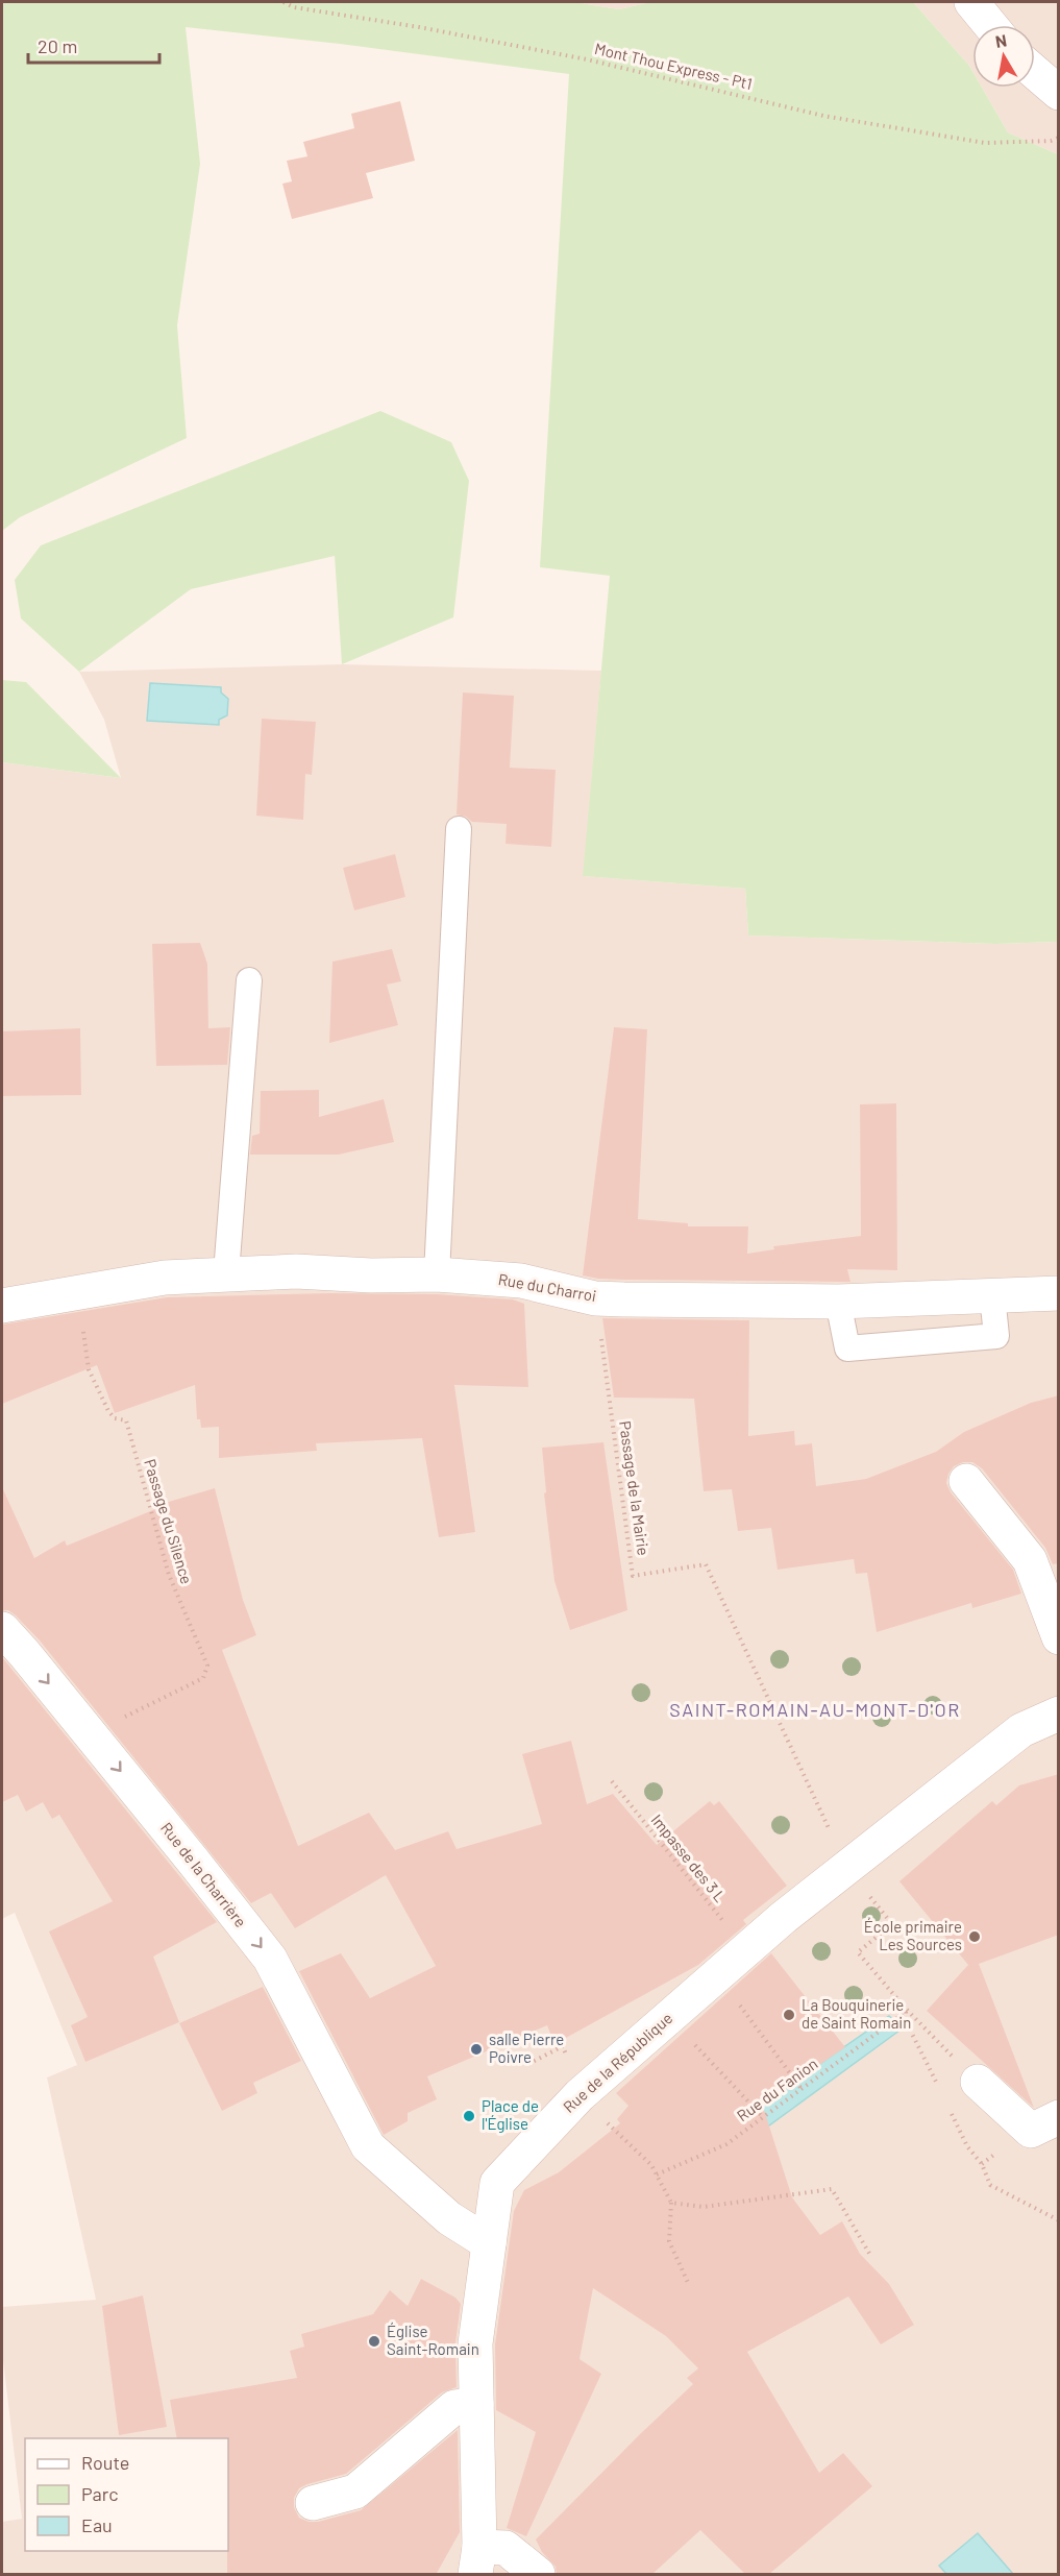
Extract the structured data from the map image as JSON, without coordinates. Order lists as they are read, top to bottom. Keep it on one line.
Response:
{"streets":{"street":["Rue du Charroi","Rue de la Charrière","Rue de la République"],"path":["Mont Thou Express - Pt1","Passage de la Mairie","Passage du Silence","Impasse des 3 L","Rue du Fanion"]},"crossings":[["Rue du Charroi","Passage de la Mairie"],["Rue du Charroi","Passage du Silence"],["Passage de la Mairie","Rue de la République"],["Passage du Silence","Rue de la Charrière"],["Impasse des 3 L","Rue de la République"],["Rue de la Charrière","Rue de la République"]],"one_way":["Rue de la Charrière"],"districts":["SAINT-ROMAIN-AU-MONT-D'OR"],"places":["École primaire Les Sources","La Bouquinerie de Saint Romain","salle Pierre Poivre","Place de l'Église","Église Saint-Romain"],"legend":["Route","Parc","Eau"],"scale_bar":"20 m","north":"top"}
